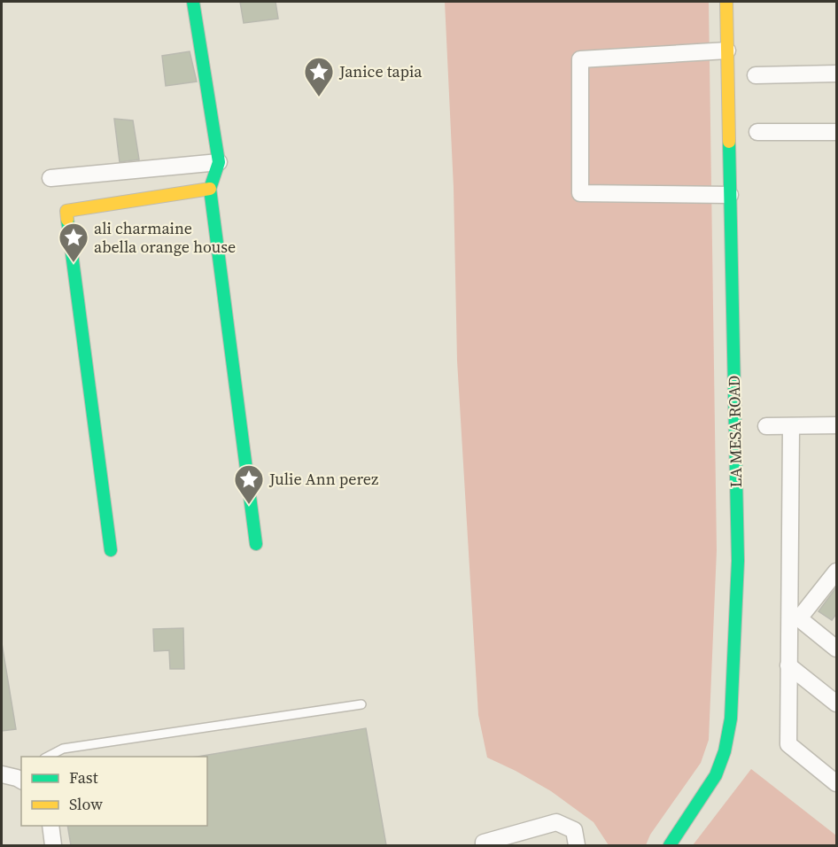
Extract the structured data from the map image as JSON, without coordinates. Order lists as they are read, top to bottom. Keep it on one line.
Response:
{"streets":{"street":["LA MESA ROAD"]},"places":{"place":["Janice tapia","ali charmaine abella orange house","Julie Ann perez"]},"legend":["Fast","Slow"]}
